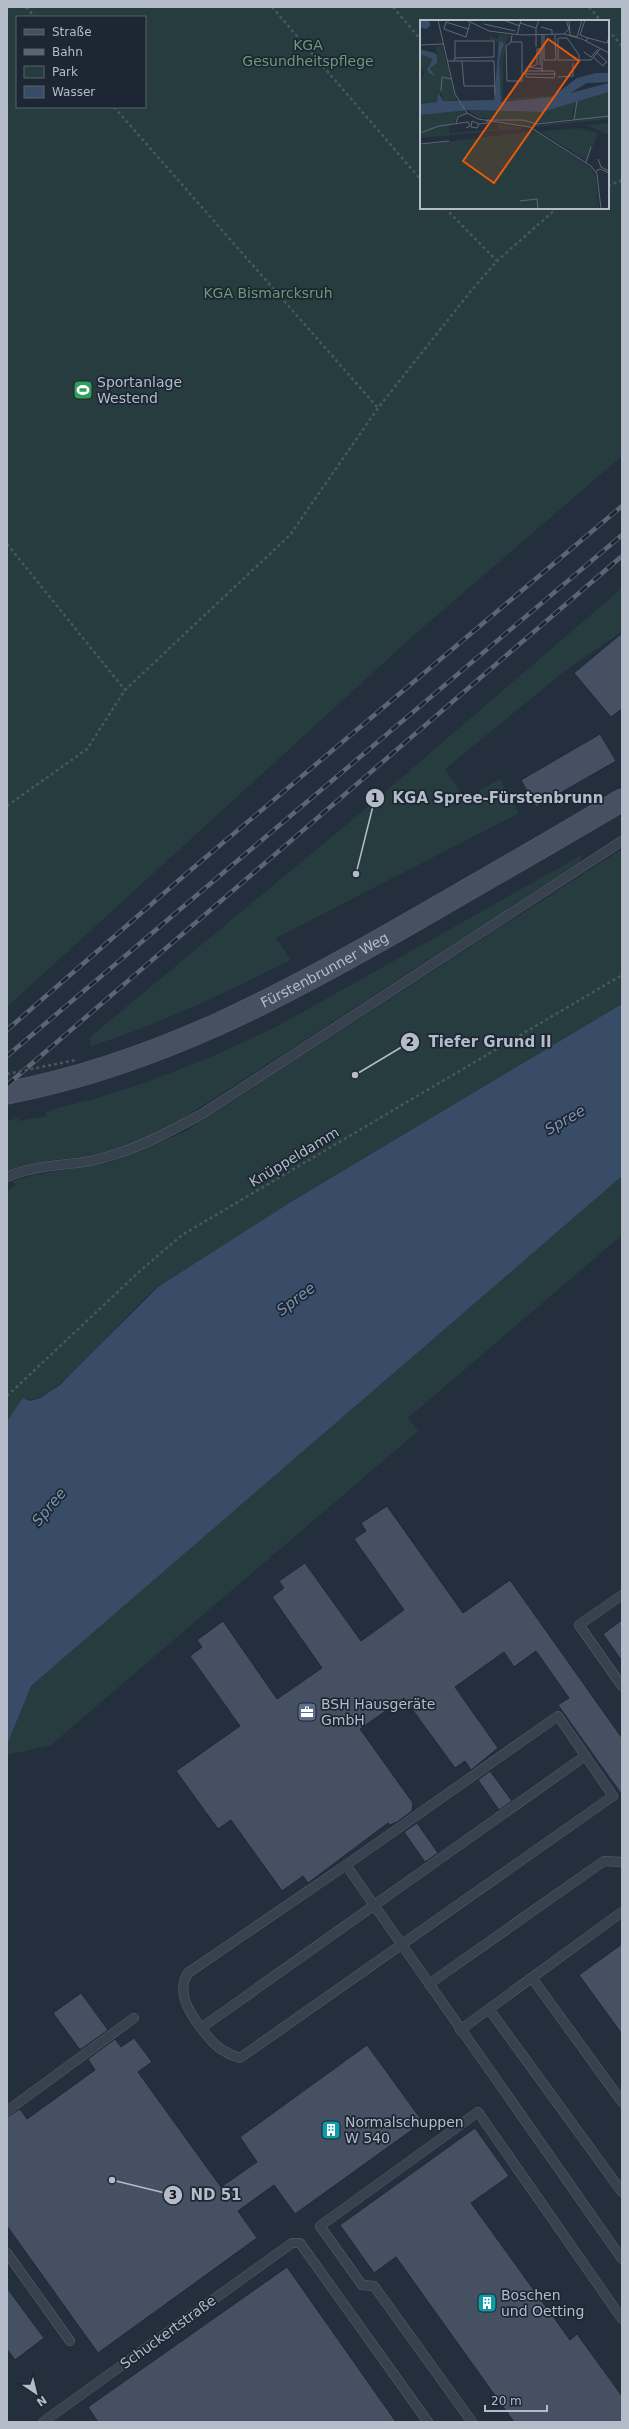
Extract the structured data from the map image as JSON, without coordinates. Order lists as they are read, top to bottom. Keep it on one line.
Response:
{"streets":{"main road":["Fürstenbrunner Weg"],"lane":["Schuckertstraße"],"path":["Knüppeldamm"]},"water":["Spree"],"parks":["KGA Gesundheitspflege","KGA Bismarcksruh"],"places":{"sports":["Sportanlage Westend"],"other":["KGA Spree-Fürstenbrunn","Tiefer Grund II","ND 51"],"office":["BSH Hausgeräte GmbH"],"building":["Normalschuppen W 540","Boschen und Oetting"]},"legend":["Straße","Bahn","Park","Wasser"],"scale_bar":"20 m","north":"bottom right"}
